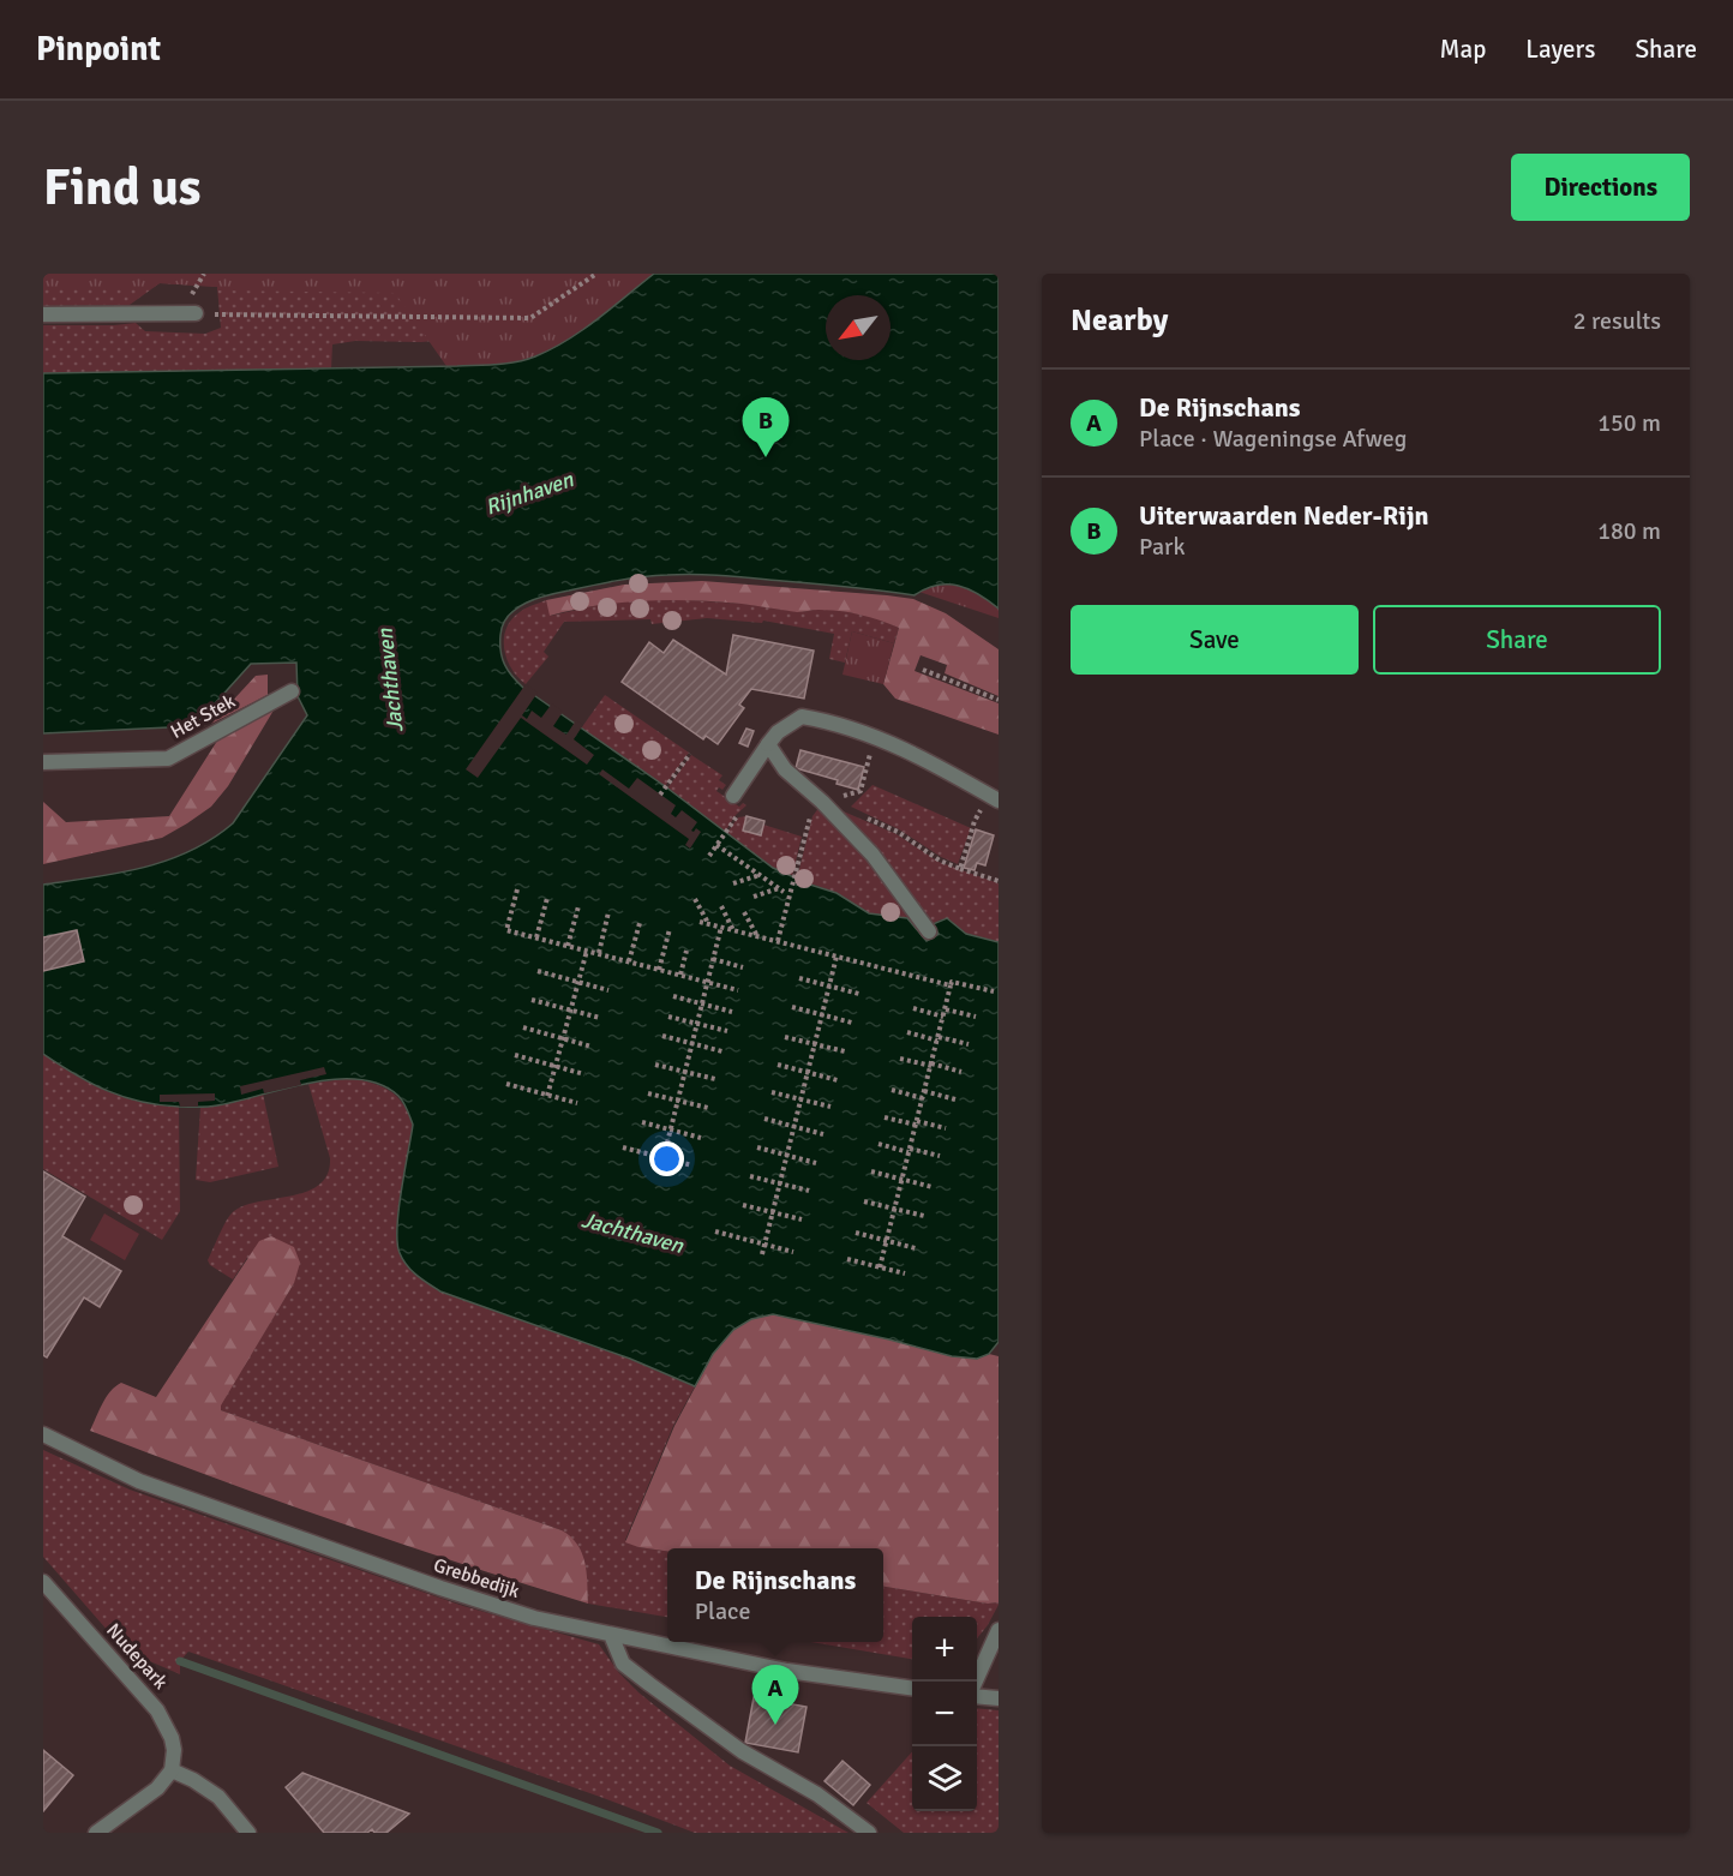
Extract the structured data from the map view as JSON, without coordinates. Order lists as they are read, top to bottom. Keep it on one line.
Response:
{"streets":{"street":["Het Stek","Grebbedijk","Nudepark"]},"water":["Rijnhaven","Jachthaven"],"north":"bottom left","page":{"header":"Pinpoint","nav":["Map","Layers","Share"],"buttons":["Directions",["Save","Share"]],"title":"Find us","heading":["Nearby","2 results"],"list":[{"mark":"A","name":"De Rijnschans","note":"Place · Wageningse Afweg","value":"150 m"},{"mark":"B","name":"Uiterwaarden Neder-Rijn","note":"Park","value":"180 m"}],"pins":["B","A"],"popup":["De Rijnschans","Place"],"map_buttons":["+","−"]}}
